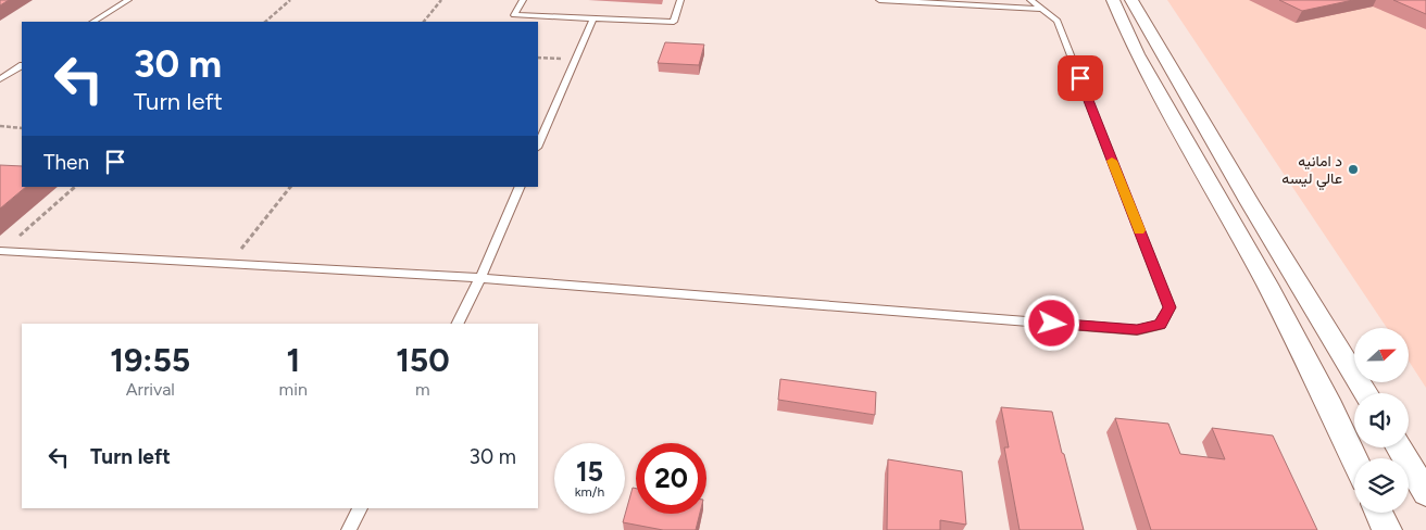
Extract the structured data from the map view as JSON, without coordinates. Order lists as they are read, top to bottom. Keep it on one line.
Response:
{"places":["د امانیه عالي لیسه"],"north":"right","page":{"turn":["30 m","Turn left"],"then":"Then","eta":["19:55","Arrival","1","min","150","m"],"list":[{"name":"Turn left","value":"30 m"}],"speed":"15 km/h","limit":"20"}}
